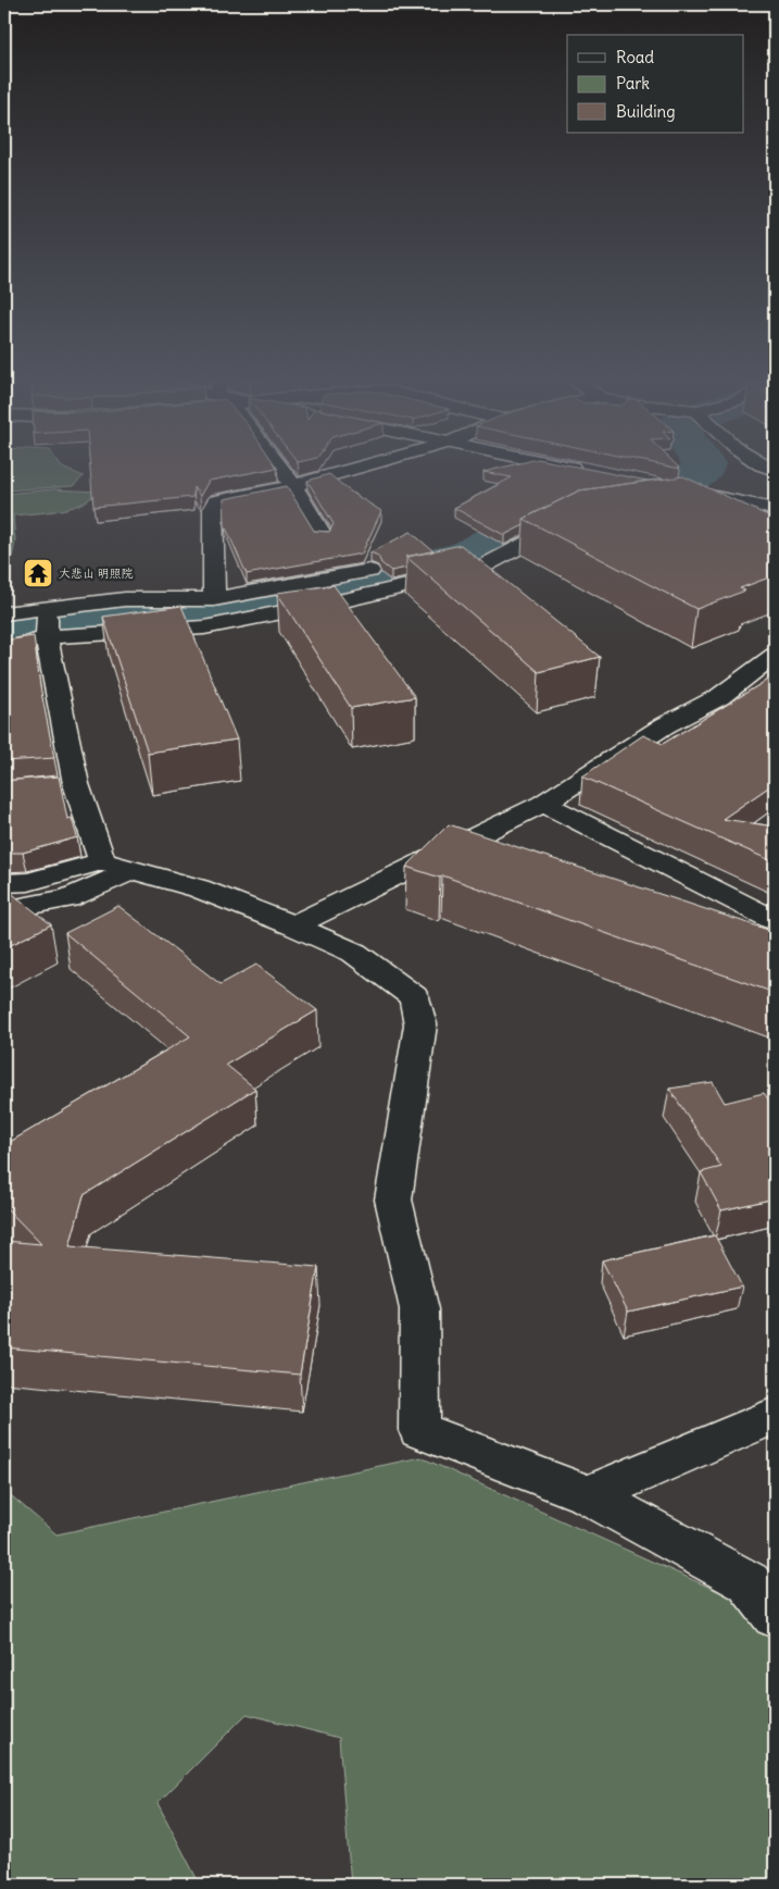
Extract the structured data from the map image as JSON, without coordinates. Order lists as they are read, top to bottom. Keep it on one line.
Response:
{"places":{"temple":["大悲山 明照院"]},"legend":["Road","Park","Building"]}
